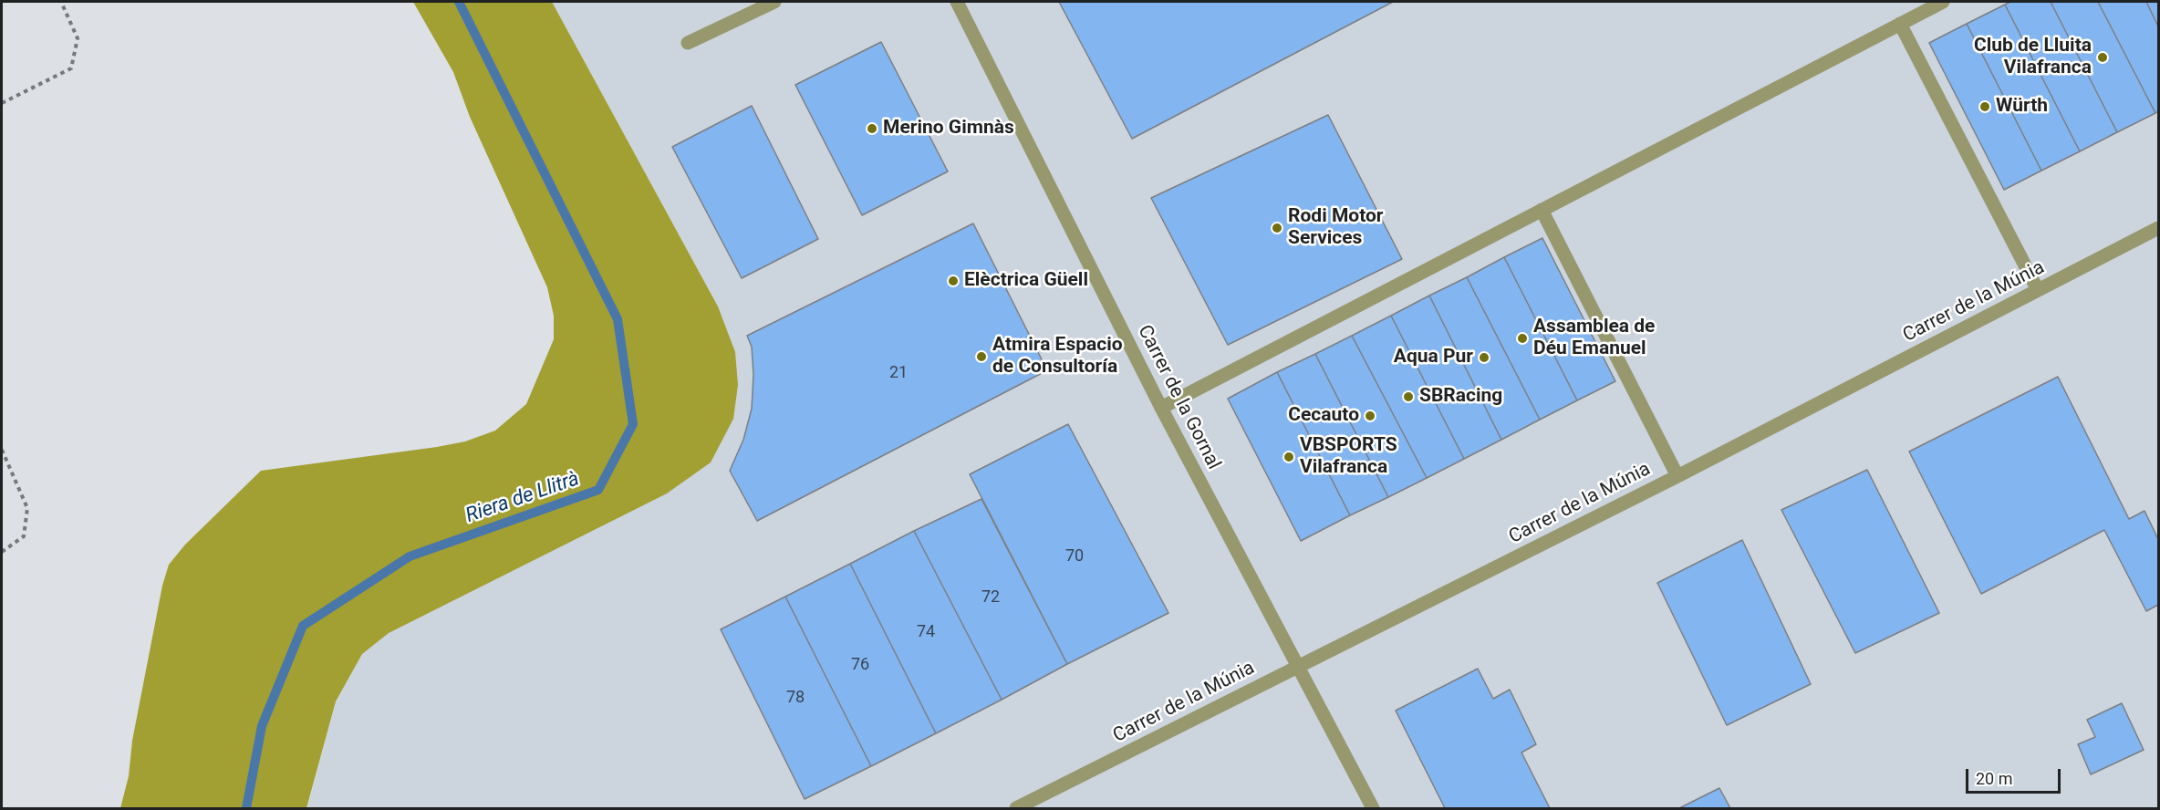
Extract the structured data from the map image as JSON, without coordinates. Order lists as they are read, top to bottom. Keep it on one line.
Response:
{"streets":{"street":["Carrer de la Múnia","Carrer de la Gornal"]},"crossings":[["Carrer de la Múnia","Carrer de la Gornal"]],"water":["Riera de Llitrà"],"places":["Club de Lluita Vilafranca","Würth","Merino Gimnàs","Rodi Motor Services","Elèctrica Güell","Assamblea de Déu Emanuel","Atmira Espacio de Consultoría","Aqua Pur","SBRacing","Cecauto","VBSPORTS Vilafranca"],"house_numbers":["21","70","72","74","76","78"],"scale_bar":"20 m"}
